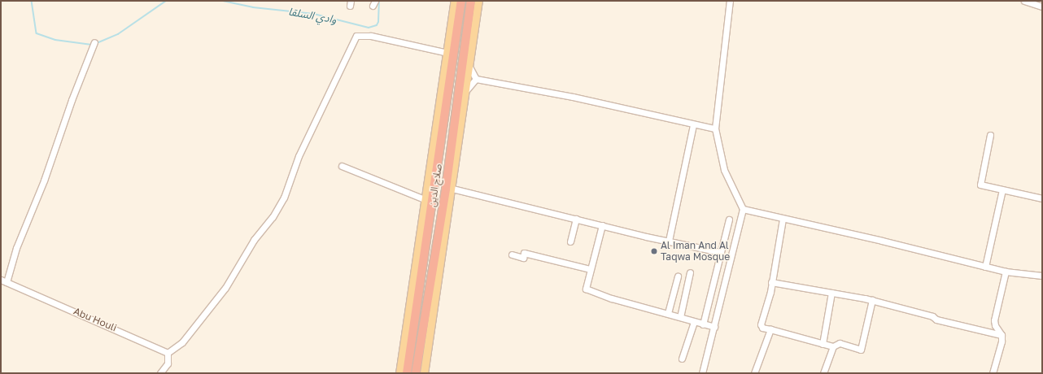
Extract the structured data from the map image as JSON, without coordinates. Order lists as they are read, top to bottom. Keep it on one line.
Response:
{"streets":{"highway":["صلاح الدين"],"street":["Abu Houli"]},"water":["وادي السلقا"],"places":["Al Iman And Al Taqwa Mosque"]}
